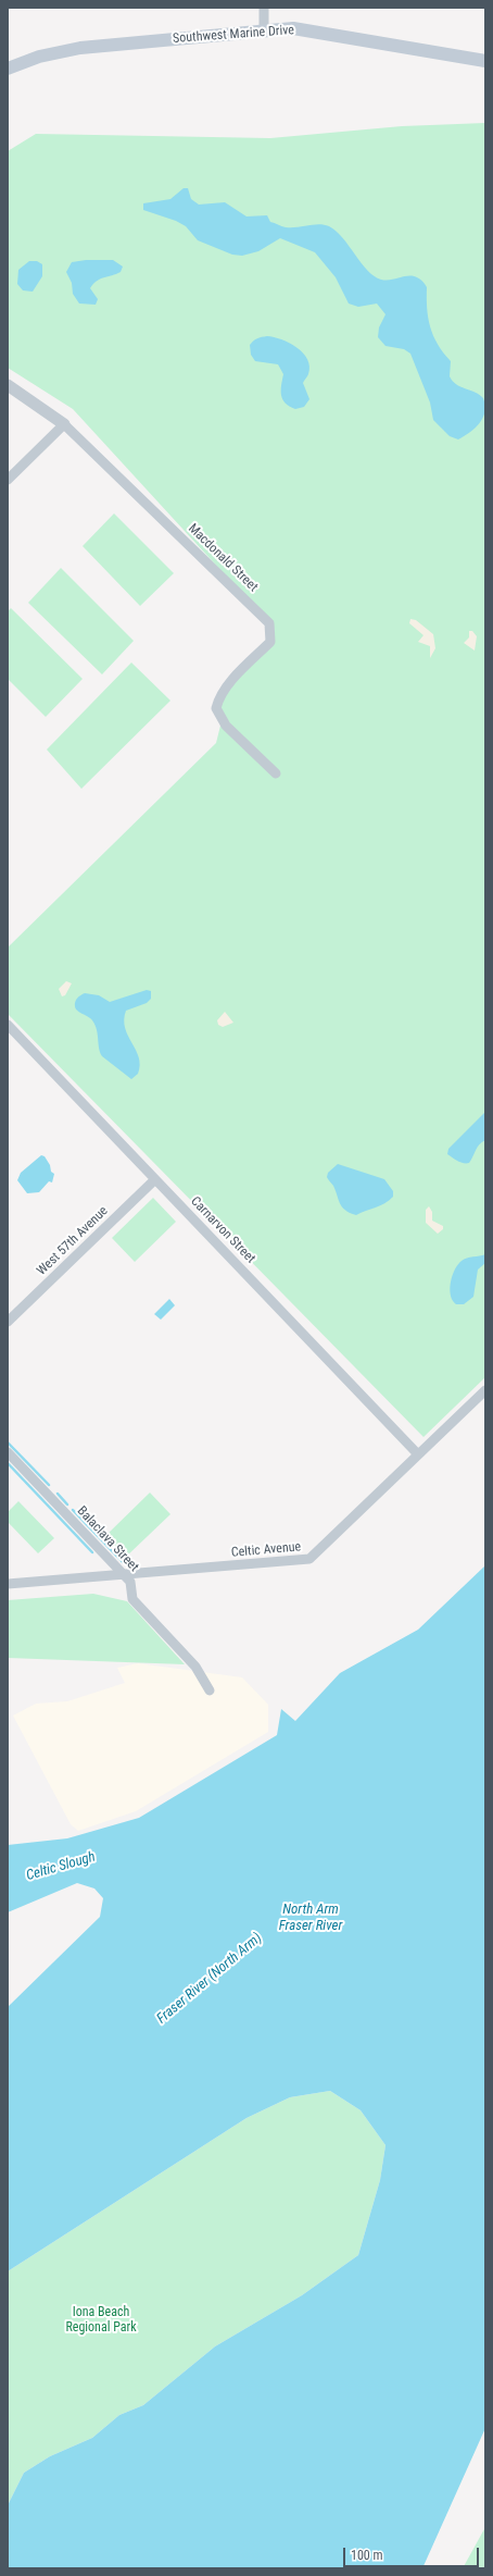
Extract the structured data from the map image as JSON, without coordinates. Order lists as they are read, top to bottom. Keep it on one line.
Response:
{"streets":{"main road":["Southwest Marine Drive"],"street":["Macdonald Street","Carnarvon Street","West 57th Avenue","Balaclava Street","Celtic Avenue"]},"crossings":[["Carnarvon Street","West 57th Avenue"],["Carnarvon Street","Celtic Avenue"],["Balaclava Street","Celtic Avenue"]],"water":["Celtic Slough","North Arm Fraser River","Fraser River (North Arm)"],"parks":["Iona Beach Regional Park"],"scale_bar":"100 m"}
